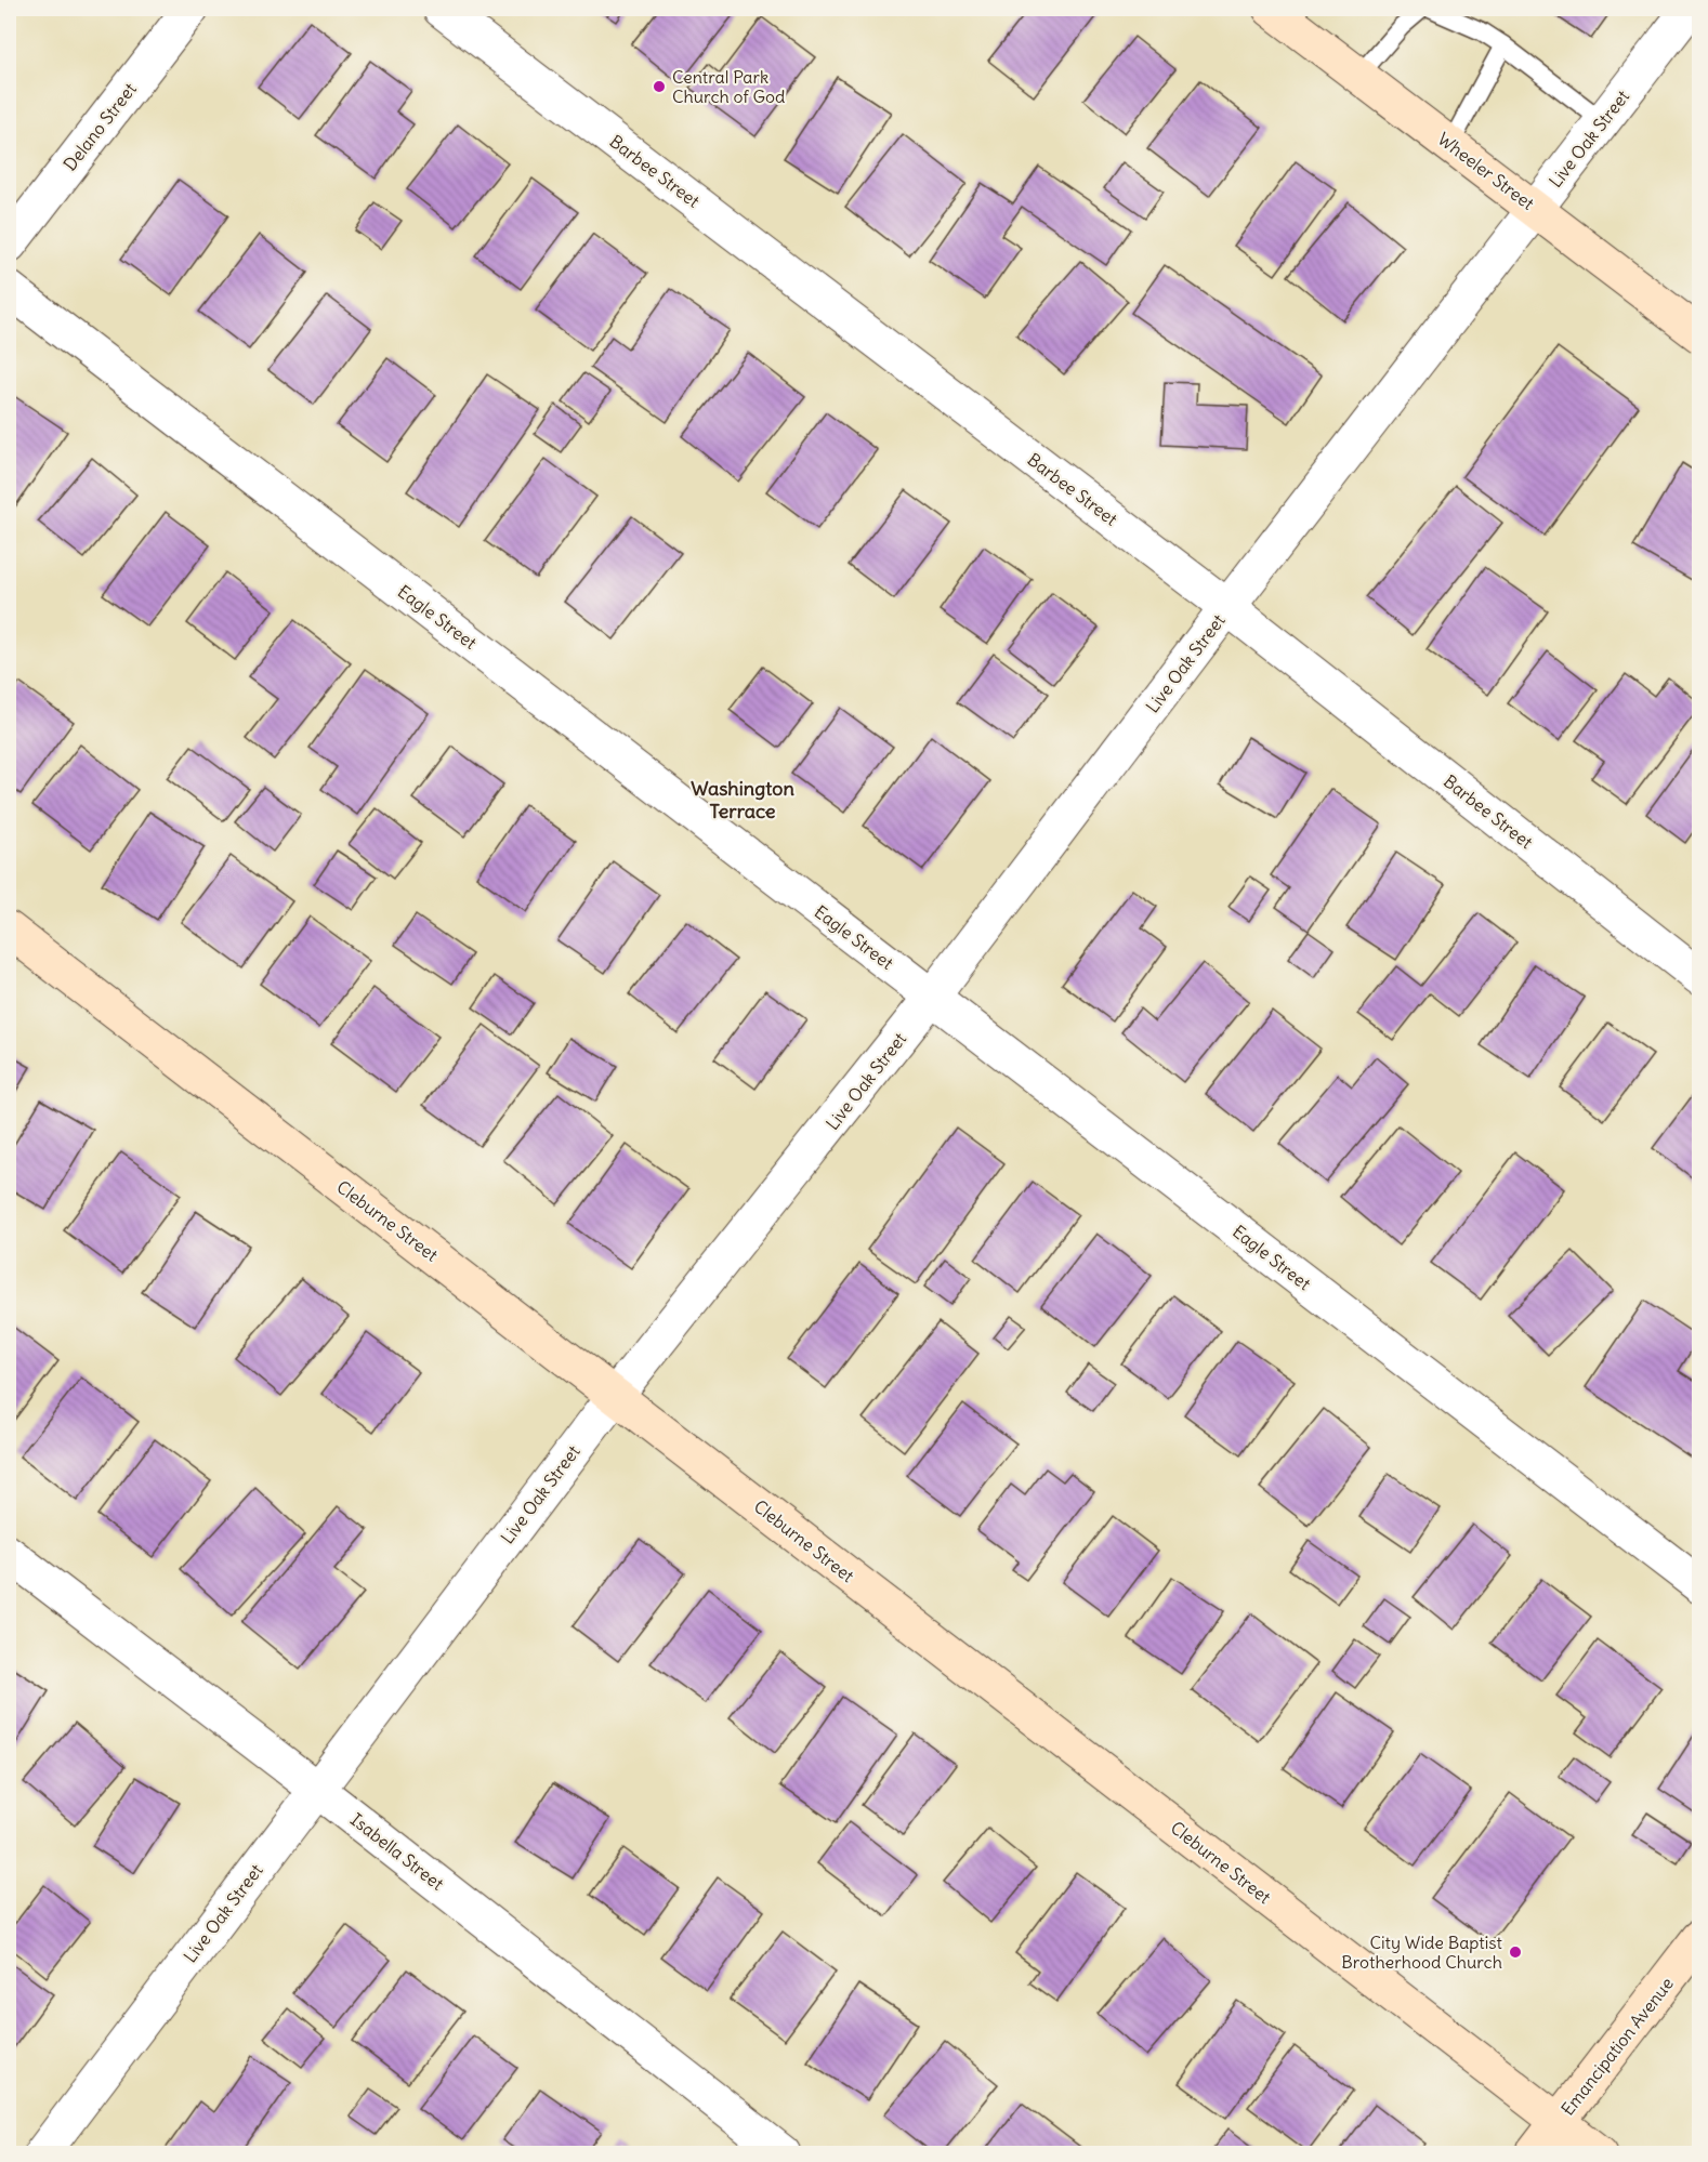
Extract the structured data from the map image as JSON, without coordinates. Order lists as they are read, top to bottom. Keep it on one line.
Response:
{"streets":{"main road":["Wheeler Street","Cleburne Street","Emancipation Avenue"],"street":["Delano Street","Live Oak Street","Barbee Street","Eagle Street","Isabella Street"]},"crossings":[["Live Oak Street","Barbee Street"],["Live Oak Street","Wheeler Street"],["Live Oak Street","Eagle Street"],["Live Oak Street","Cleburne Street"],["Live Oak Street","Isabella Street"],["Cleburne Street","Emancipation Avenue"]],"districts":["Washington Terrace"],"places":["Central Park Church of God","City Wide Baptist Brotherhood Church"]}
